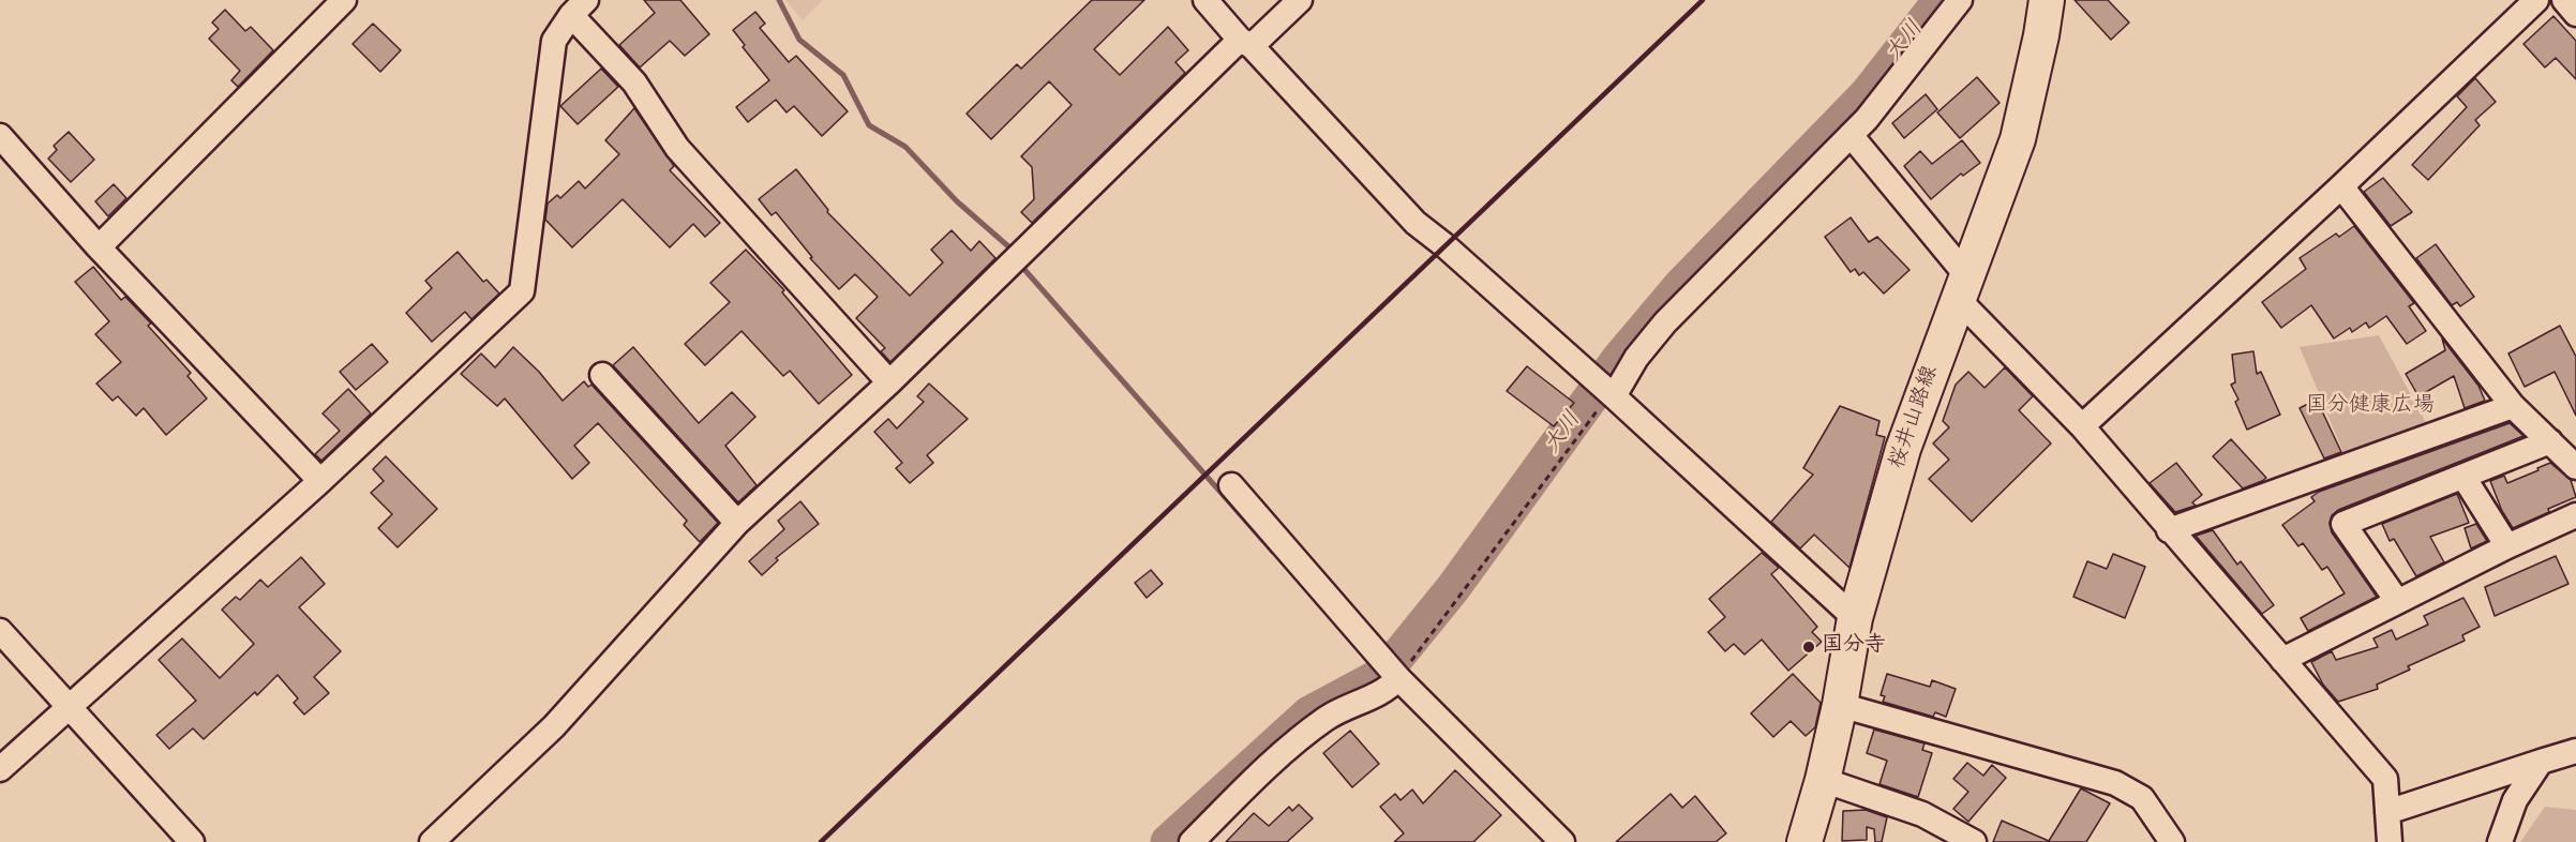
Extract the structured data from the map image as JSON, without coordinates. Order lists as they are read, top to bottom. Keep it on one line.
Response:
{"streets":{"main road":["桜井山路線"]},"water":["大川"],"parks":["国分健康広場"],"places":["国分寺"]}
